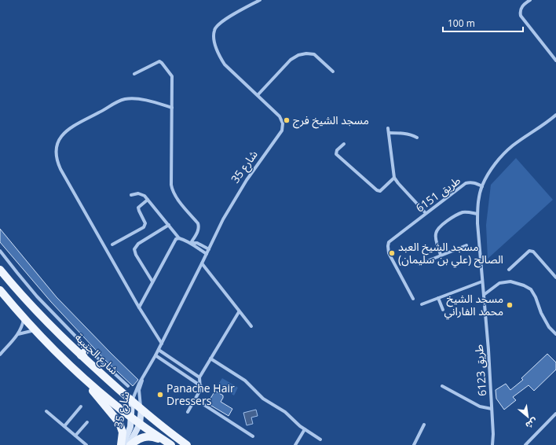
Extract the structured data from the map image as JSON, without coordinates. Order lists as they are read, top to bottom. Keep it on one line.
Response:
{"streets":{"main road":["شارع الجنبية"],"street":["شارع 35","طريق 6151","طريق 6123"]},"crossings":[["شارع 35","شارع الجنبية"],["طريق 6151","طريق 6123"]],"places":["مسجد الشيخ فرج","مسجد الشيخ العبد الصالح (علي بن سليمان)","مسجد الشيخ محمد الفاراني","Panache Hair Dressers"],"scale_bar":"100 m","north":"bottom right"}
